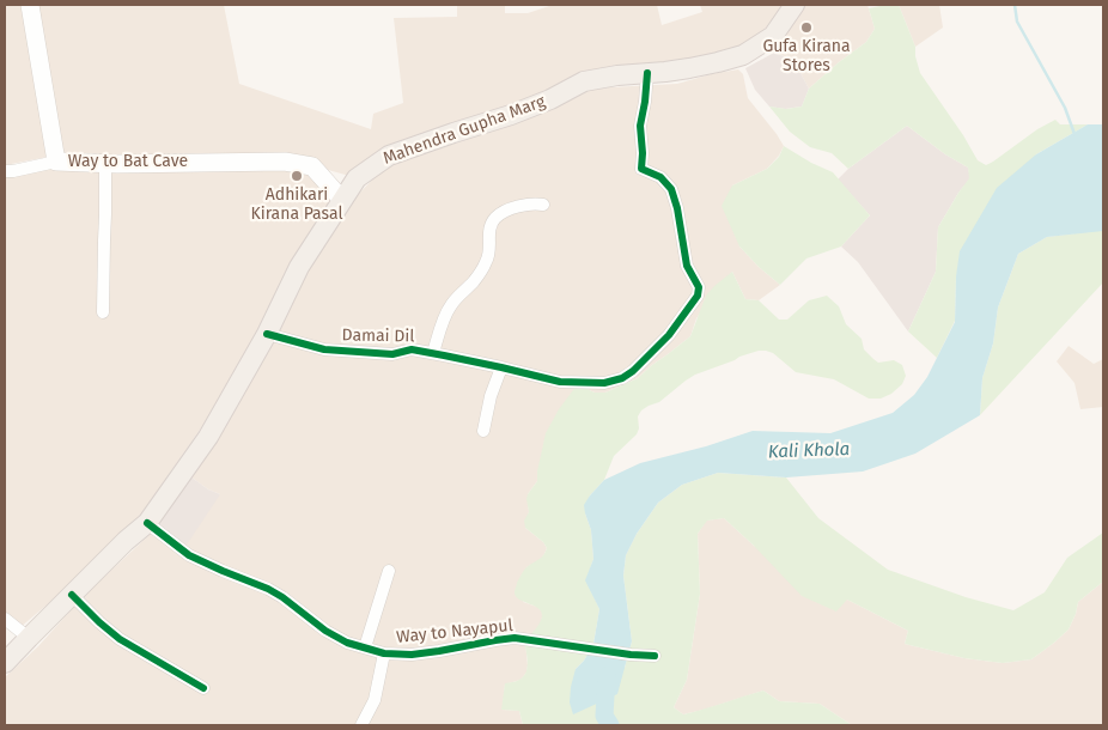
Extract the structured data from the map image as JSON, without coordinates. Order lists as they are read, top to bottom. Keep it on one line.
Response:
{"streets":{"main road":["Mahendra Gupha Marg","Way to Bat Cave"],"street":["Damai Dil","Way to Nayapul"]},"crossings":[["Mahendra Gupha Marg","Way to Bat Cave"],["Mahendra Gupha Marg","Damai Dil"],["Mahendra Gupha Marg","Way to Nayapul"]],"water":["Kali Khola"],"places":["Gufa Kirana Stores","Adhikari Kirana Pasal"]}
